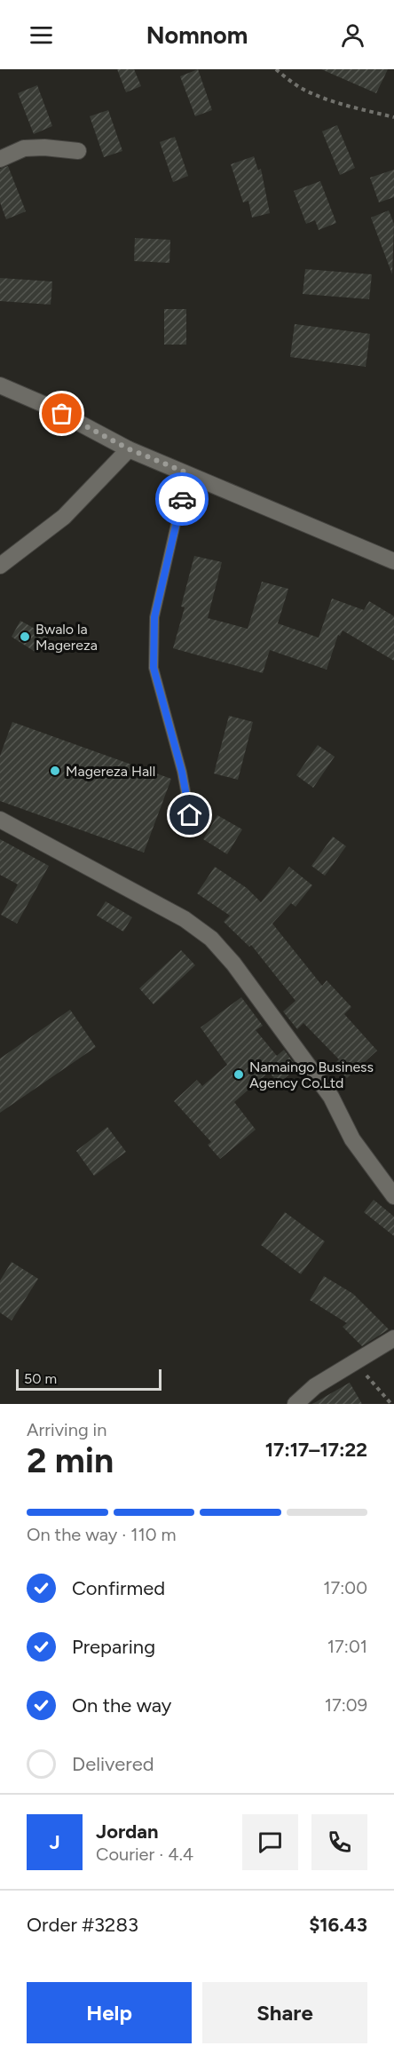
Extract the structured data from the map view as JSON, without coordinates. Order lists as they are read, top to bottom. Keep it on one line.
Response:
{"places":["Bwalo la Magereza","Magereza Hall","Namaingo Business Agency Co.Ltd"],"scale_bar":"50 m","page":{"header":"Nomnom","scale":"50 m","heading":["2 min","Arriving in","17:17–17:22"],"panel":["Jordan","Courier · 4.4","Order #3283","$16.43"],"bar":"On the way · 110 m","list":[["Confirmed","17:00"],["Preparing","17:01"],["On the way","17:09"],"Delivered"],"round":"J","buttons":["Help","Share"]}}
